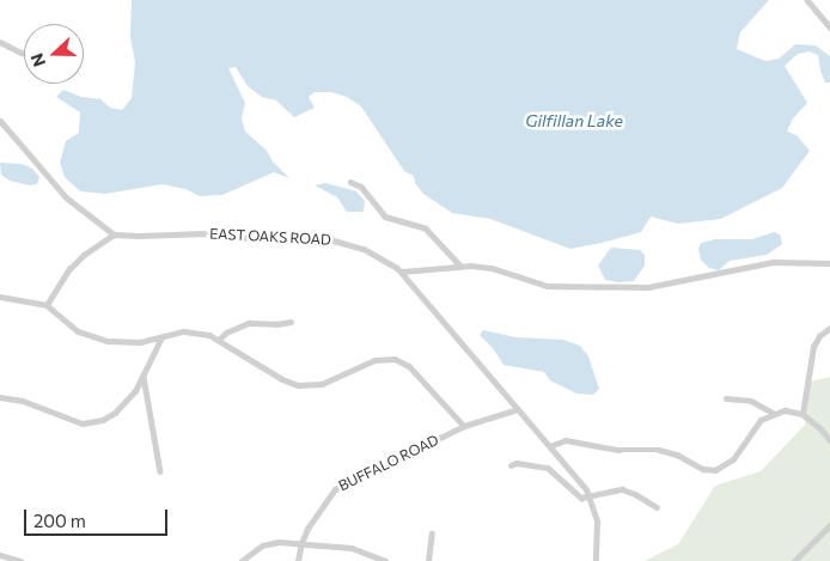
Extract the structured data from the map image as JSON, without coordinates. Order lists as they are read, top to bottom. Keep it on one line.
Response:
{"streets":{"street":["EAST OAKS ROAD","BUFFALO ROAD"]},"crossings":[["EAST OAKS ROAD","BUFFALO ROAD"]],"water":["Gilfillan Lake"],"scale_bar":"200 m","north":"left"}
